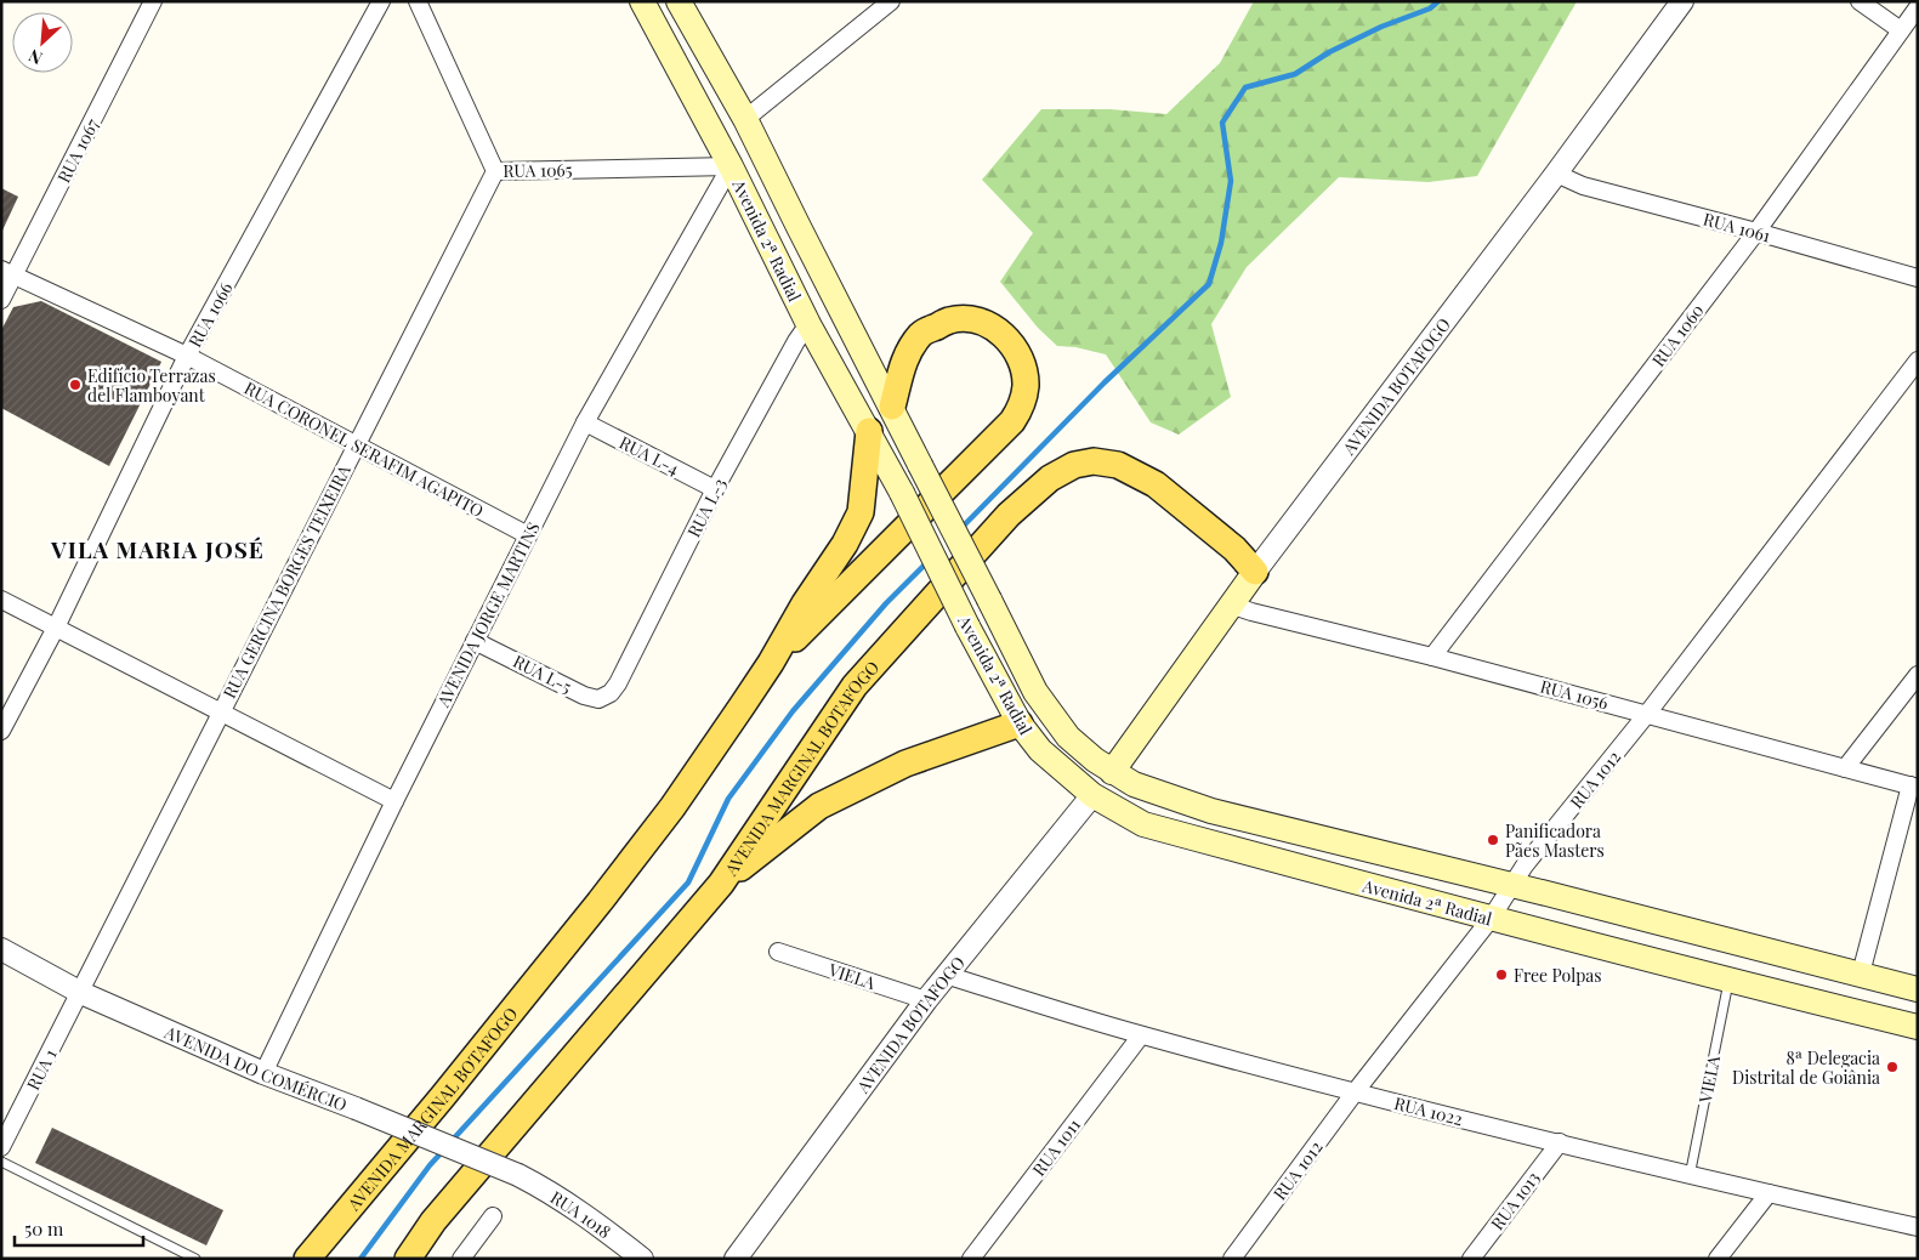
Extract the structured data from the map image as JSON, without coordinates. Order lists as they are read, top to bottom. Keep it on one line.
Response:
{"streets":{"main road":["Avenida 2ª Radial","AVENIDA BOTAFOGO","AVENIDA MARGINAL BOTAFOGO"],"street":["RUA 1067","RUA 1065","RUA 1061","RUA 1066","RUA 1060","RUA CORONEL SERAFIM AGAPITO","RUA L-4","RUA L-3","RUA GERCINA BORGES TEIXEIRA","AVENIDA JORGE MARTINS","RUA L-5","RUA 1056","RUA 1012","VIELA","AVENIDA DO COMÉRCIO","RUA 1","RUA 1022","RUA 1011","RUA 1013","RUA 1018"]},"crossings":[["RUA 1067","RUA CORONEL SERAFIM AGAPITO"],["RUA 1065","Avenida 2ª Radial"],["RUA 1065","RUA GERCINA BORGES TEIXEIRA"],["RUA 1065","AVENIDA JORGE MARTINS"],["RUA 1061","RUA 1060"],["RUA 1061","AVENIDA BOTAFOGO"],["Avenida 2ª Radial","AVENIDA BOTAFOGO"],["Avenida 2ª Radial","RUA L-3"],["Avenida 2ª Radial","AVENIDA JORGE MARTINS"],["Avenida 2ª Radial","RUA 1012"],["Avenida 2ª Radial","VIELA"],["RUA 1066","RUA CORONEL SERAFIM AGAPITO"],["RUA 1060","RUA 1056"],["AVENIDA BOTAFOGO","RUA 1056"],["AVENIDA BOTAFOGO","AVENIDA MARGINAL BOTAFOGO"],["AVENIDA BOTAFOGO","VIELA"],["AVENIDA BOTAFOGO","RUA 1022"],["RUA CORONEL SERAFIM AGAPITO","RUA GERCINA BORGES TEIXEIRA"],["RUA CORONEL SERAFIM AGAPITO","AVENIDA JORGE MARTINS"],["RUA L-4","RUA L-3"],["RUA L-4","AVENIDA JORGE MARTINS"],["RUA L-3","RUA L-5"],["RUA GERCINA BORGES TEIXEIRA","AVENIDA DO COMÉRCIO"],["RUA GERCINA BORGES TEIXEIRA","RUA 1"],["AVENIDA JORGE MARTINS","RUA L-5"],["AVENIDA JORGE MARTINS","AVENIDA DO COMÉRCIO"],["RUA 1056","RUA 1012"],["RUA 1012","RUA 1022"],["VIELA","RUA 1022"],["AVENIDA DO COMÉRCIO","RUA 1"],["AVENIDA DO COMÉRCIO","RUA 1018"],["RUA 1022","RUA 1011"],["RUA 1022","RUA 1013"]],"districts":["VILA MARIA JOSÉ"],"places":["Edifício Terrazas del Flamboyant","Panificadora Pães Masters","Free Polpas","8ª Delegacia Distrital de Goiânia"],"scale_bar":"50 m","north":"bottom left"}
